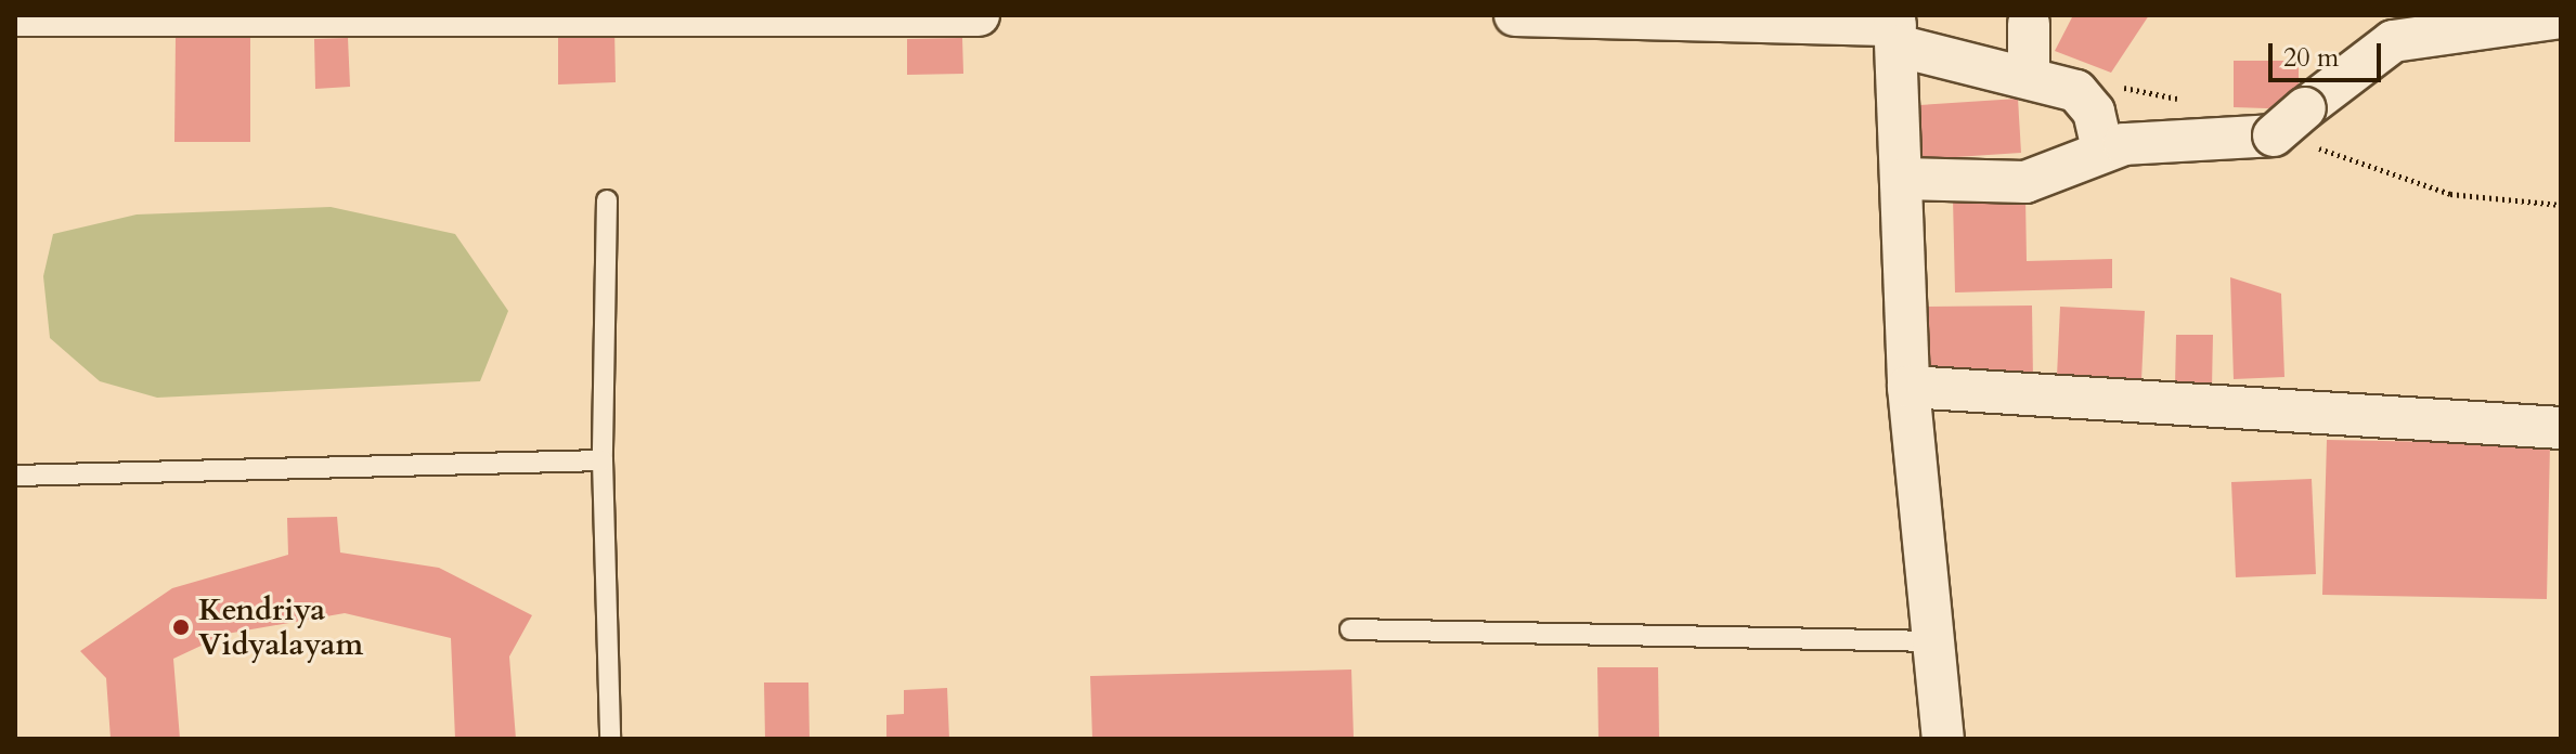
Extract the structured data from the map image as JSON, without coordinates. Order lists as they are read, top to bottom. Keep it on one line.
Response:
{"places":["Kendriya Vidyalayam"],"scale_bar":"20 m"}
